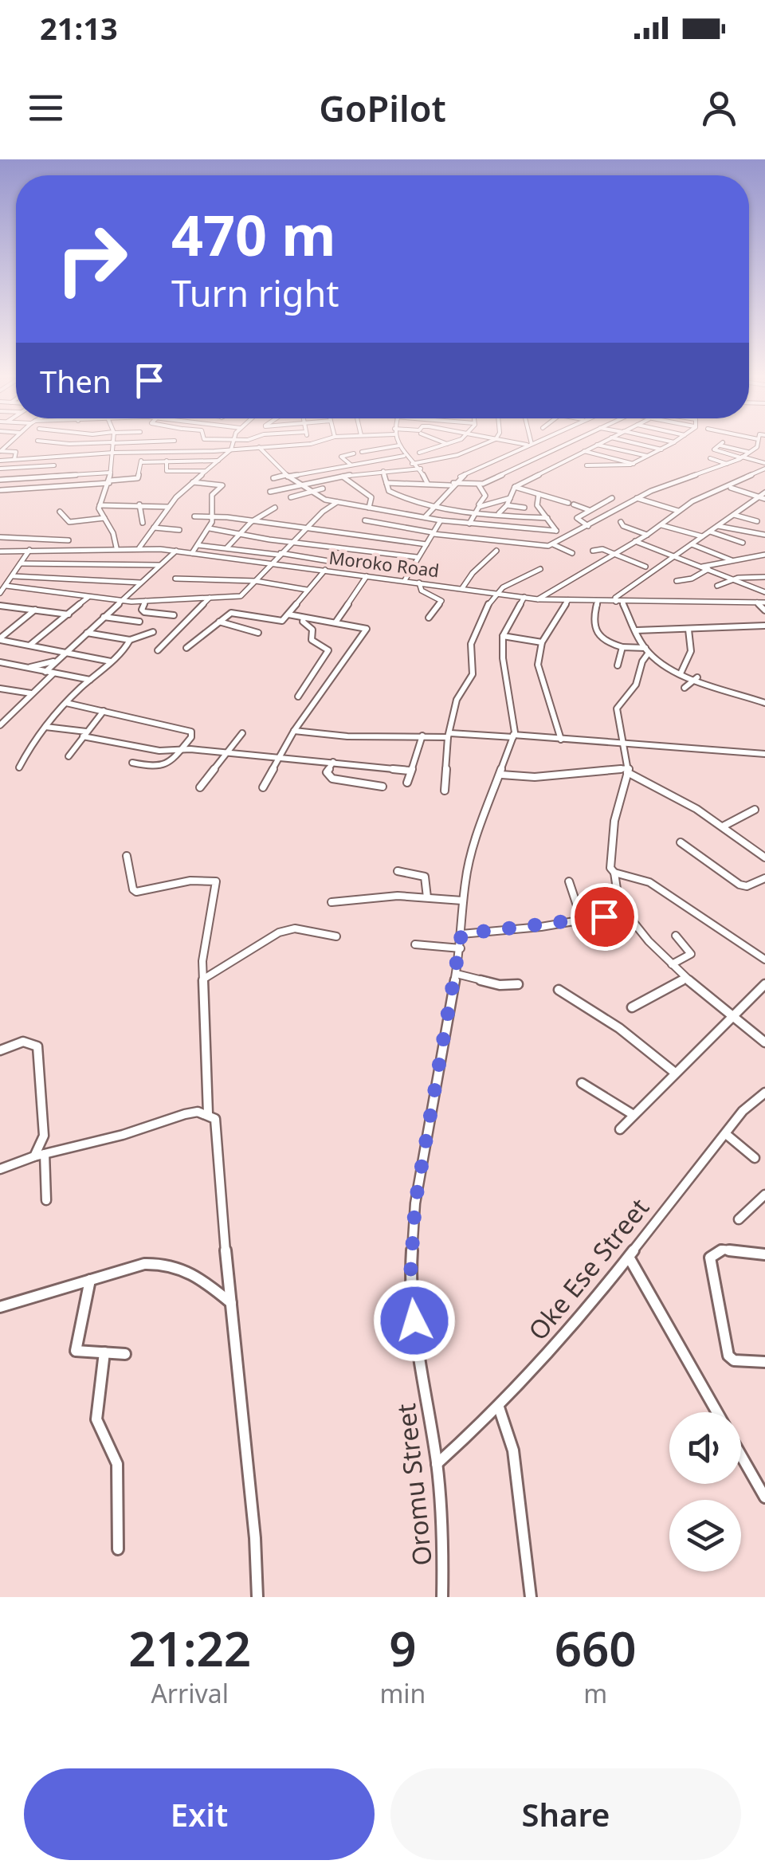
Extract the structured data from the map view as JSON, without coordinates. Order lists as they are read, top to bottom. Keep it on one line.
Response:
{"streets":{"street":["Moroko Road","Oke Ese Street","Oromu Street"]},"crossings":[["Oke Ese Street","Oromu Street"]],"page":{"status":"21:13","header":"GoPilot","turn":["470 m","Turn right"],"then":"Then","eta":["21:22","Arrival","9","min","660","m"],"buttons":["Exit","Share"]}}
